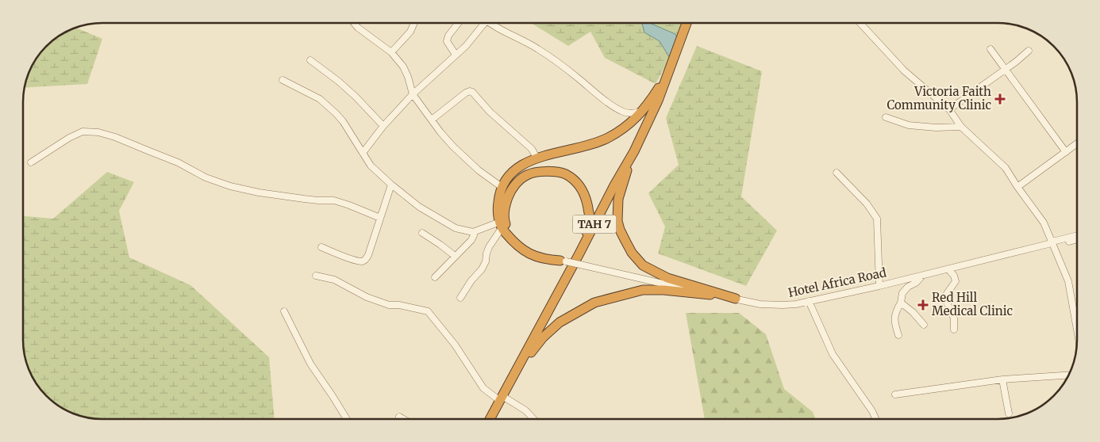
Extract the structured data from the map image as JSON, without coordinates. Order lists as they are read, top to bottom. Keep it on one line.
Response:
{"streets":{"highway":["TAH 7"],"street":["Hotel Africa Road"]},"places":{"health":["Victoria Faith Community Clinic","Red Hill Medical Clinic"]}}
